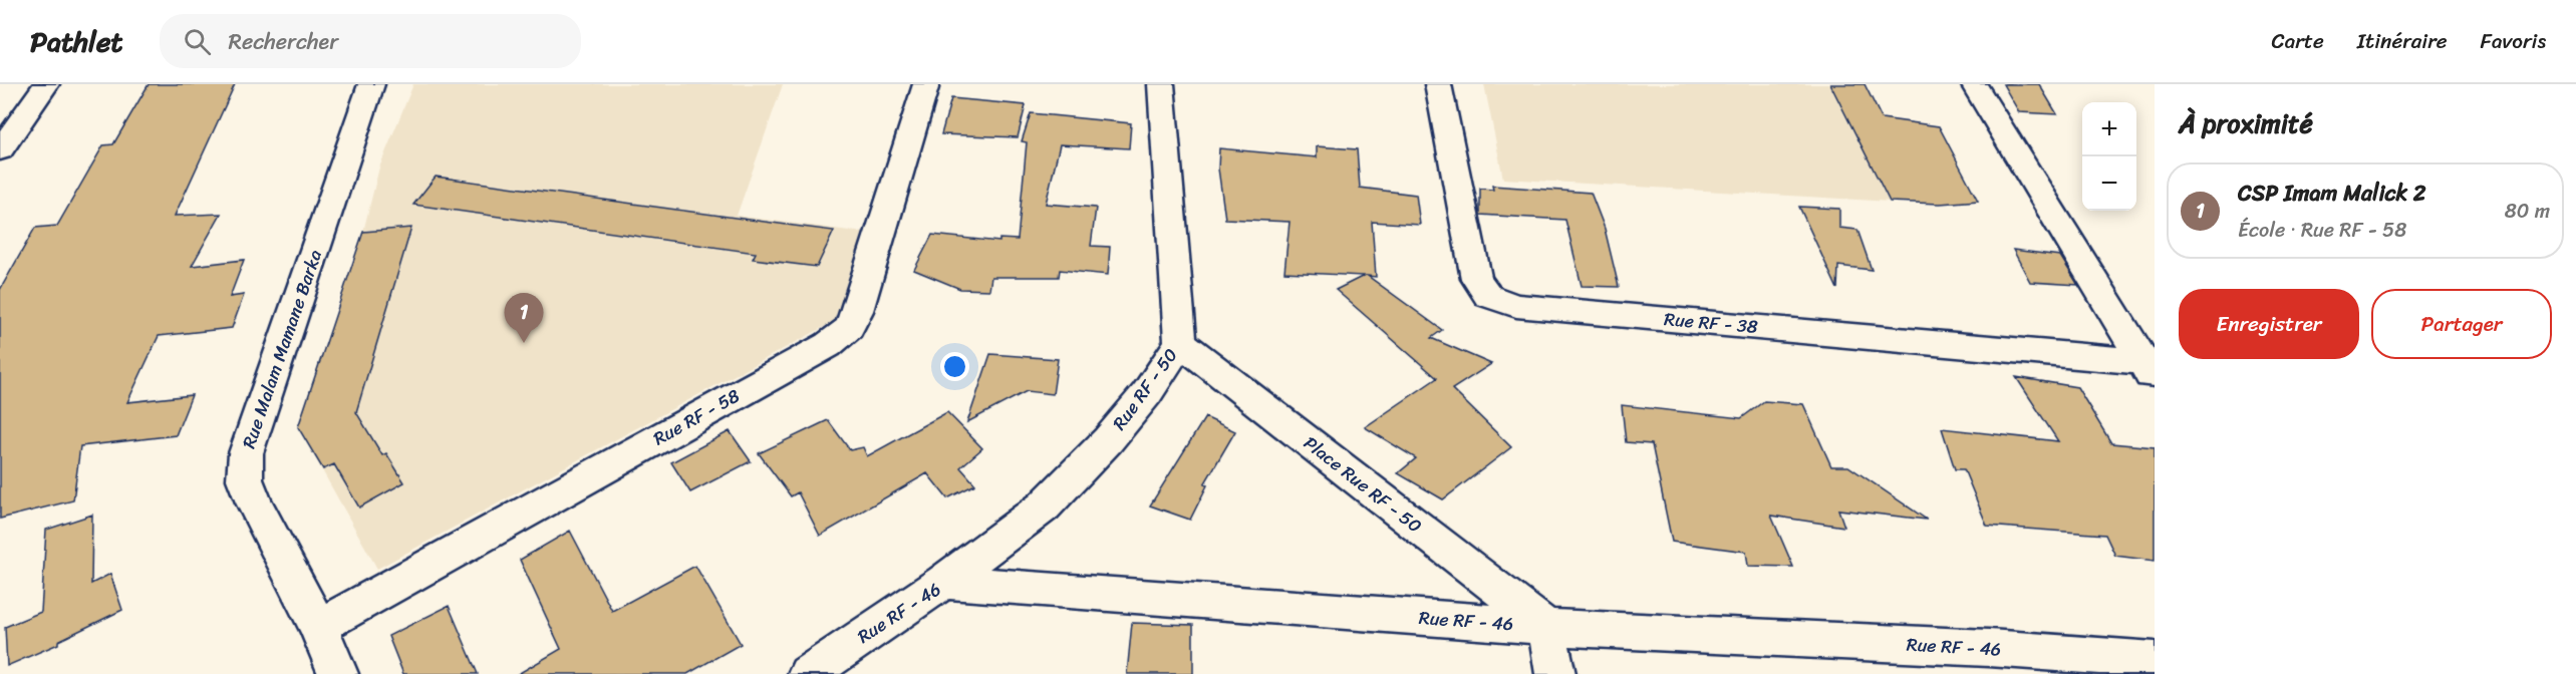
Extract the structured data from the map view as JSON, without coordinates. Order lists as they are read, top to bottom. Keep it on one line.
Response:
{"streets":{"street":["Rue RF - 38","Rue Malam Mamane Barka","Rue RF - 50","Rue RF - 58","Place Rue RF - 50","Rue RF - 46"]},"crossings":[["Rue Malam Mamane Barka","Rue RF - 58"],["Rue RF - 50","Place Rue RF - 50"],["Rue RF - 50","Rue RF - 46"],["Place Rue RF - 50","Rue RF - 46"]],"page":{"header":"Pathlet","search":"Rechercher","nav":["Carte","Itinéraire","Favoris"],"heading":"À proximité","map_buttons":["+","−"],"list":[{"mark":"1","name":"CSP Imam Malick 2","note":"École · Rue RF - 58","value":"80 m"}],"buttons":["Enregistrer","Partager"],"pins":"1"}}
